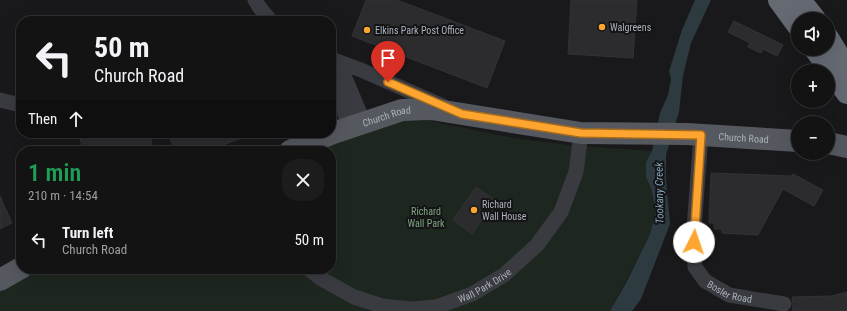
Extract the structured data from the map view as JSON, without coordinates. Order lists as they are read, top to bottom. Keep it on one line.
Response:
{"streets":{"main road":["Church Road"],"street":["Wall Park Drive","Bosler Road"]},"crossings":[["Church Road","Wall Park Drive"],["Church Road","Bosler Road"]],"water":["Tookany Creek"],"parks":["Richard Wall Park"],"places":["Walgreens","Elkins Park Post Office","Richard Wall House"],"page":{"map_buttons":["+","−"],"turn":["50 m","Church Road"],"then":"Then","heading":["1 min","210 m · 14:54"],"list":[{"name":"Turn left","note":"Church Road","value":"50 m"}]}}
